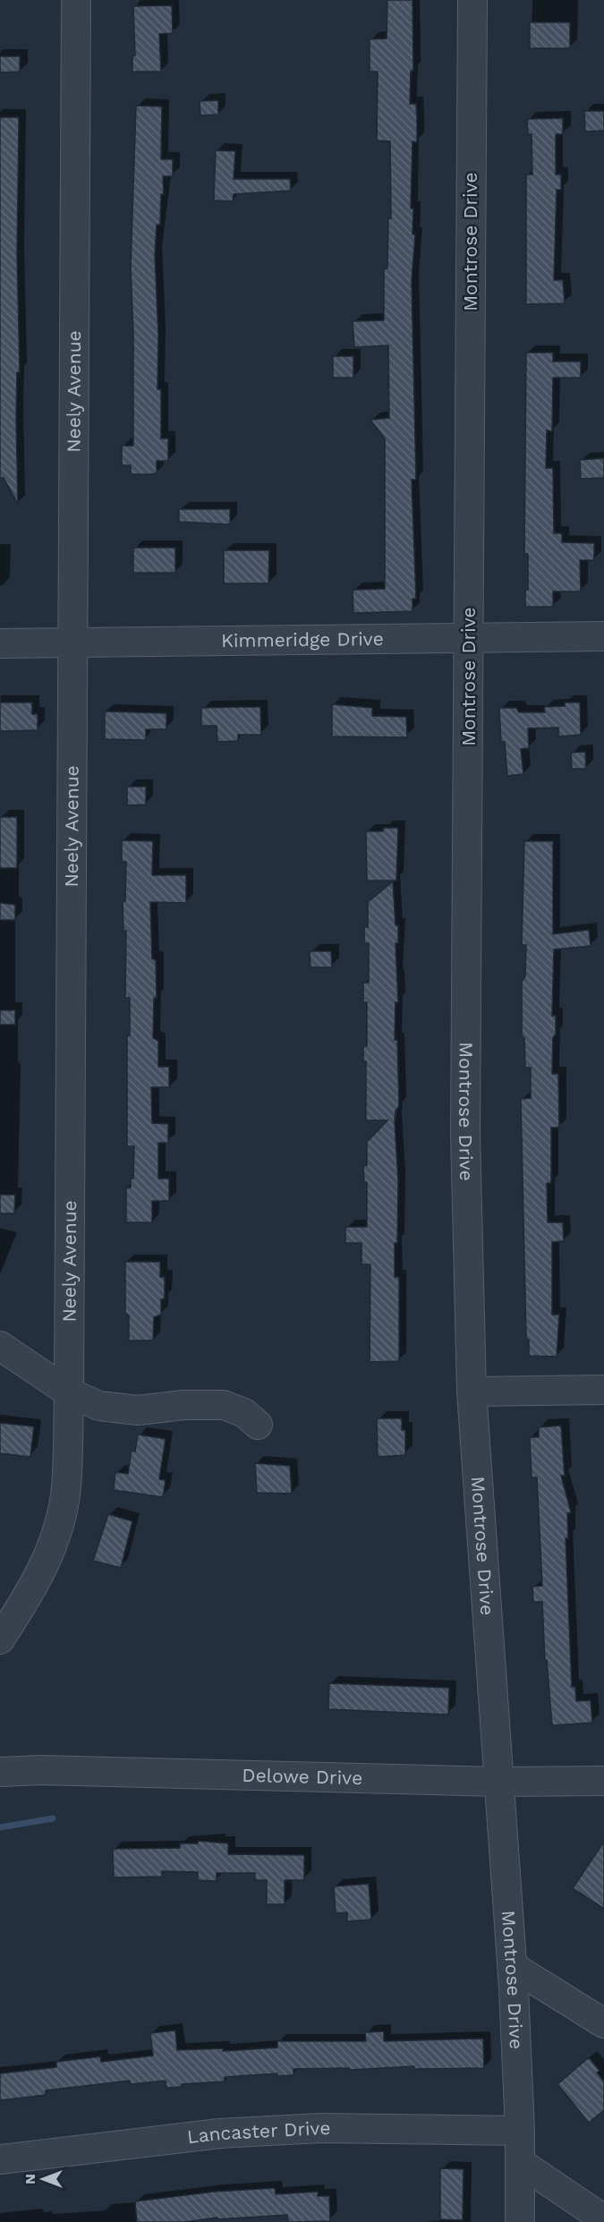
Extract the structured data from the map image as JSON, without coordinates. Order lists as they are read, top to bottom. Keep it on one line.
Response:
{"streets":{"street":["Montrose Drive","Neely Avenue","Kimmeridge Drive","Delowe Drive","Lancaster Drive"]},"crossings":[["Montrose Drive","Kimmeridge Drive"],["Montrose Drive","Delowe Drive"],["Montrose Drive","Lancaster Drive"],["Neely Avenue","Kimmeridge Drive"]],"north":"left"}
